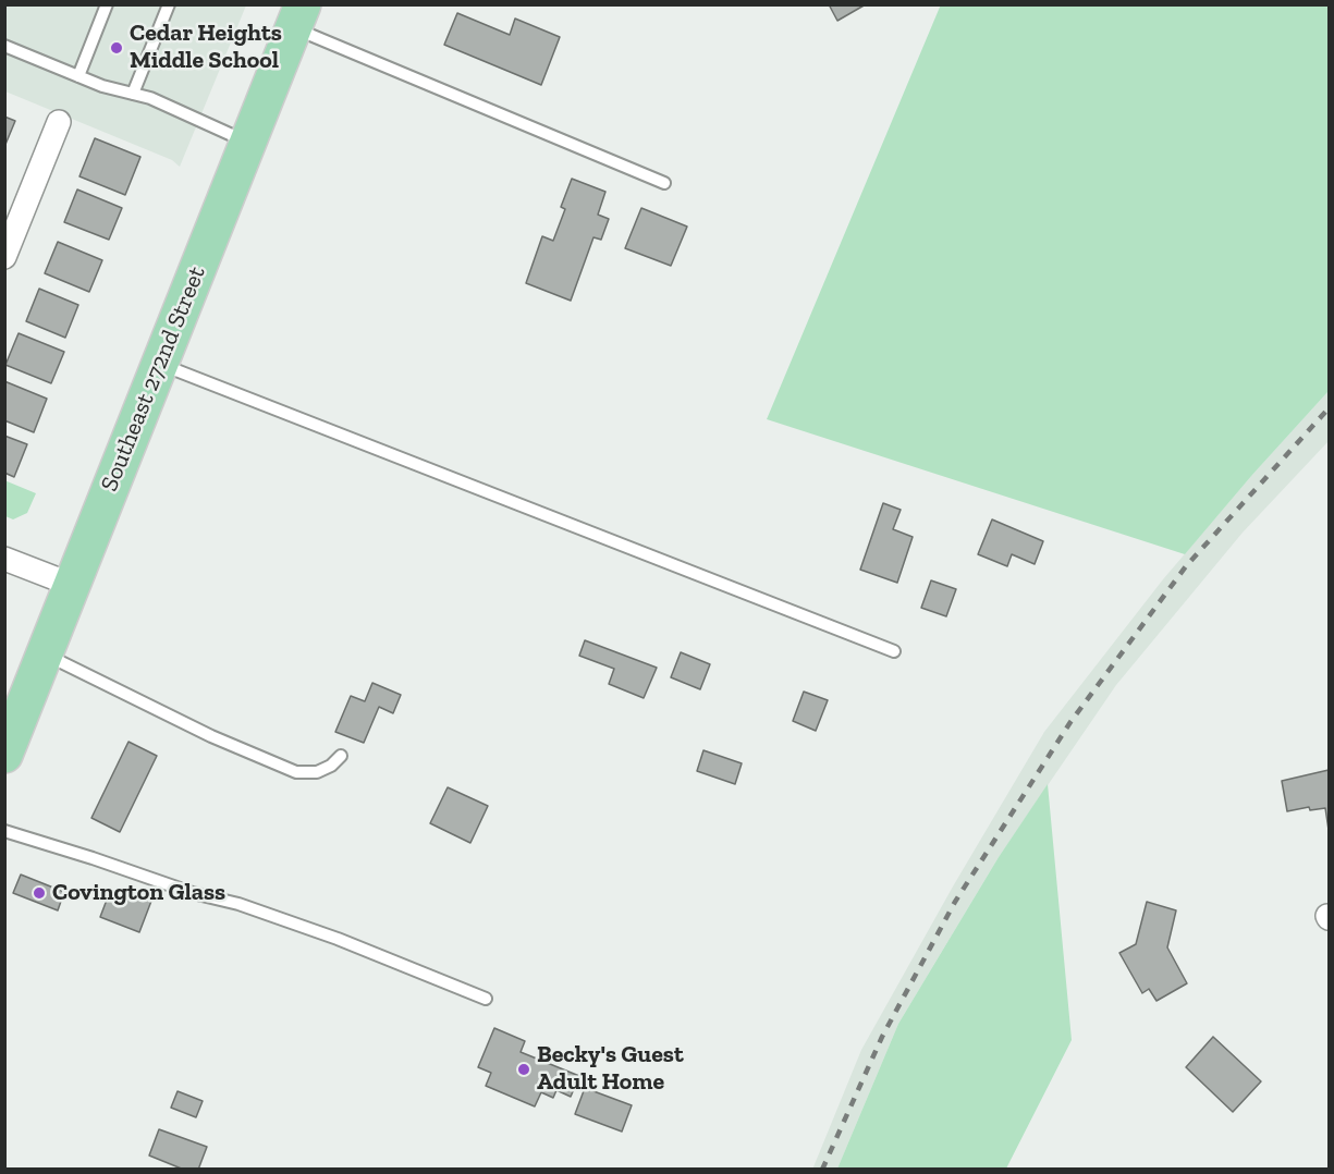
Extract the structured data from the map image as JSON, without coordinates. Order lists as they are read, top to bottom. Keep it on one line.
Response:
{"streets":{"main road":["Southeast 272nd Street"]},"places":["Cedar Heights Middle School","Covington Glass","Becky's Guest Adult Home"]}
